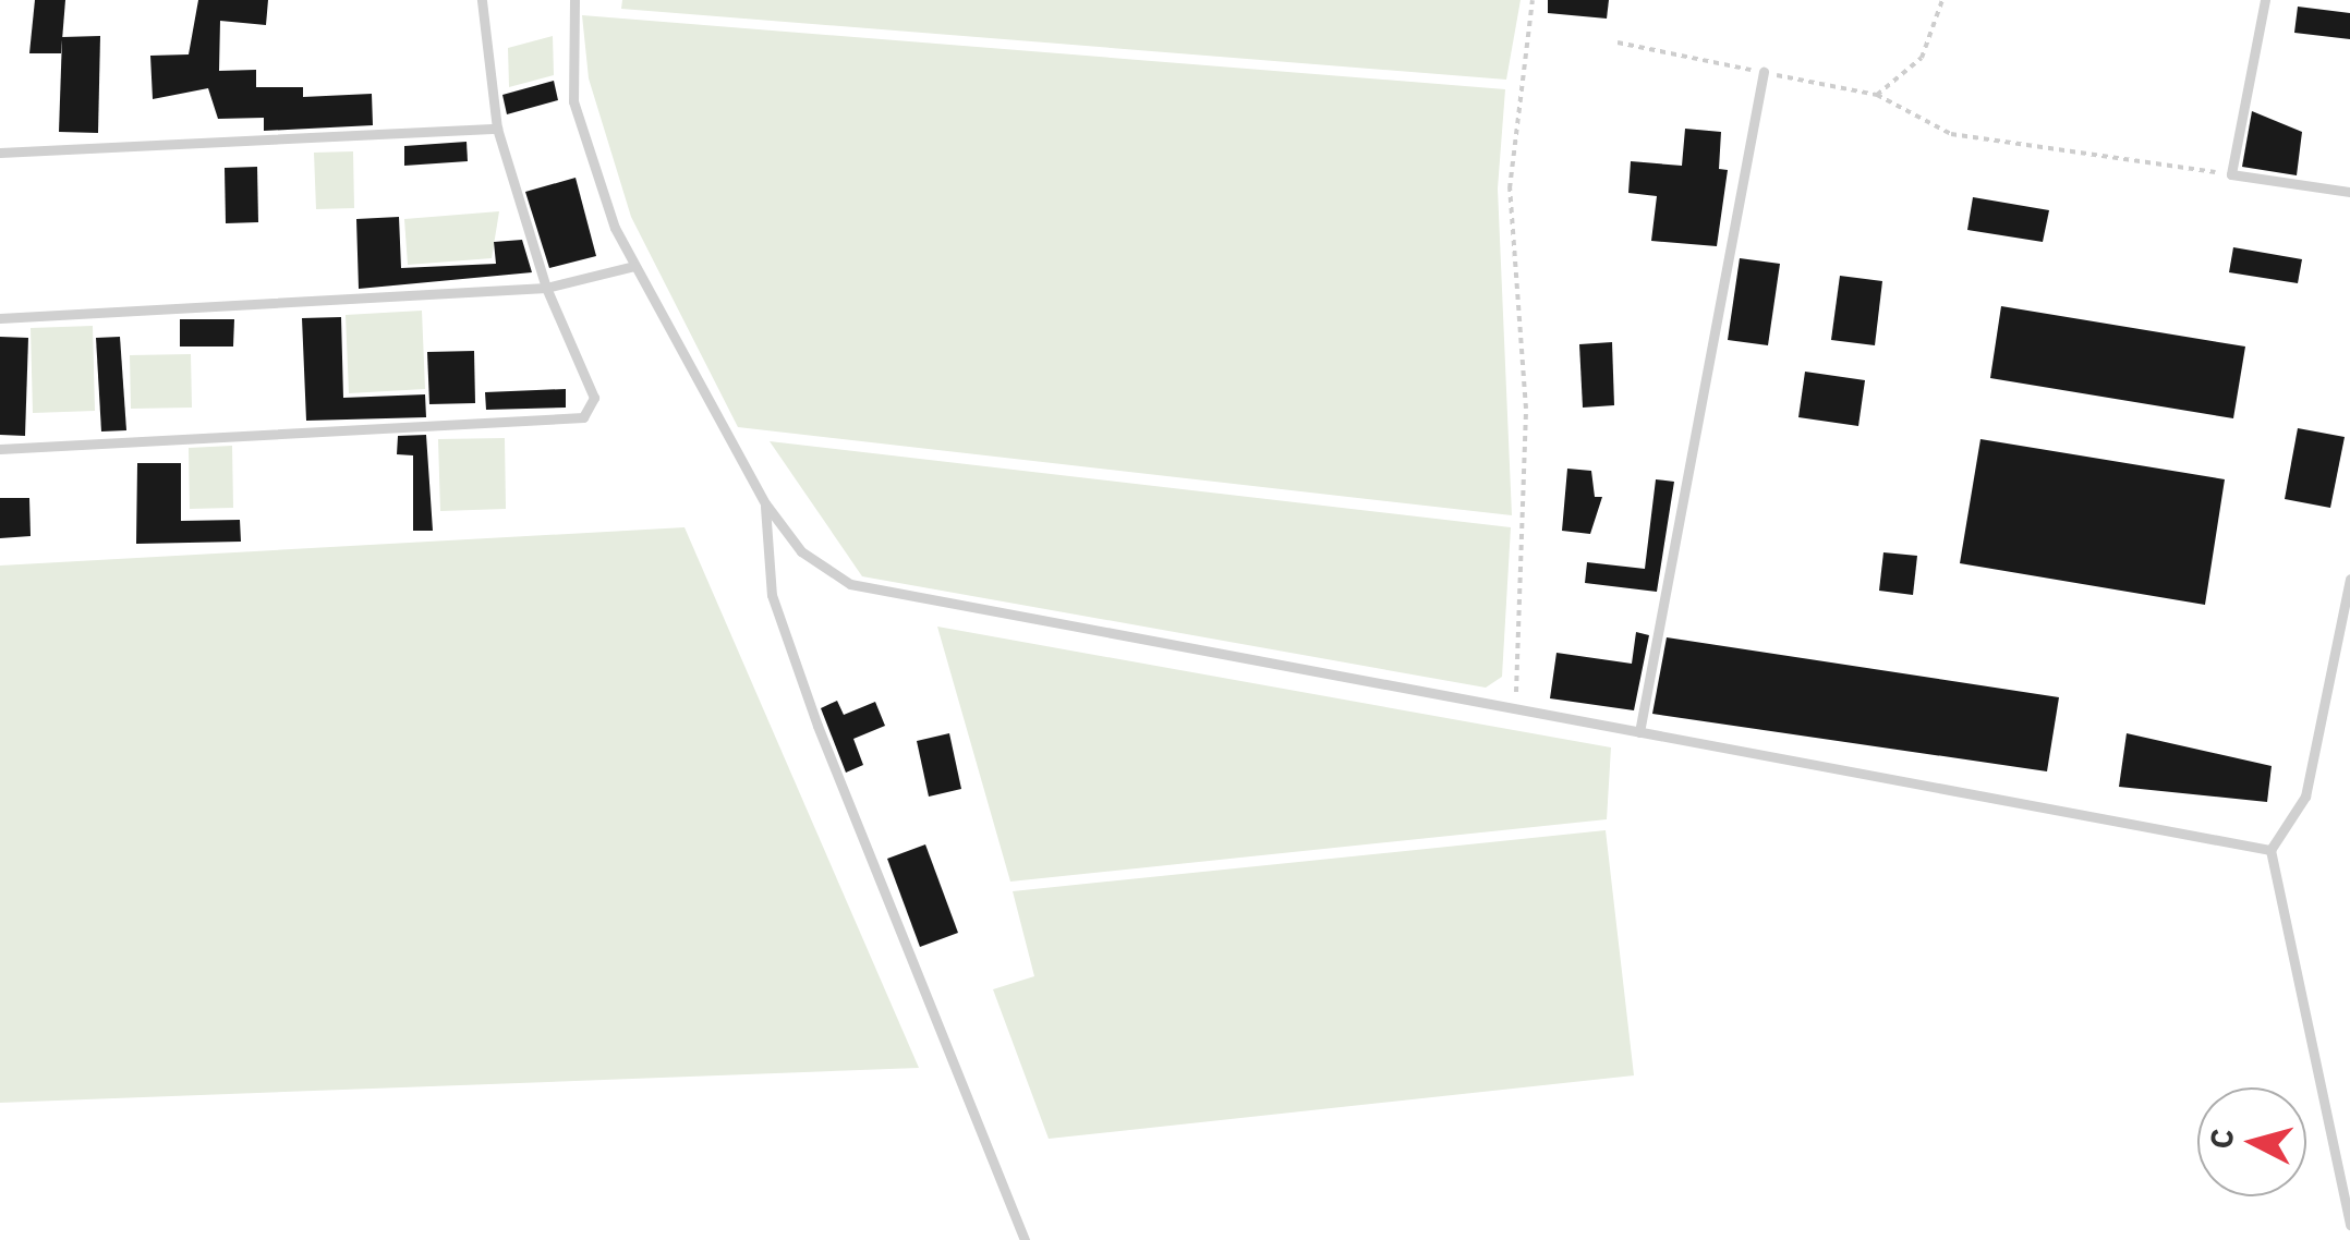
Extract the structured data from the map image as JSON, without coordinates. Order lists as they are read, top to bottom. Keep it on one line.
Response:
{"north":"left"}
